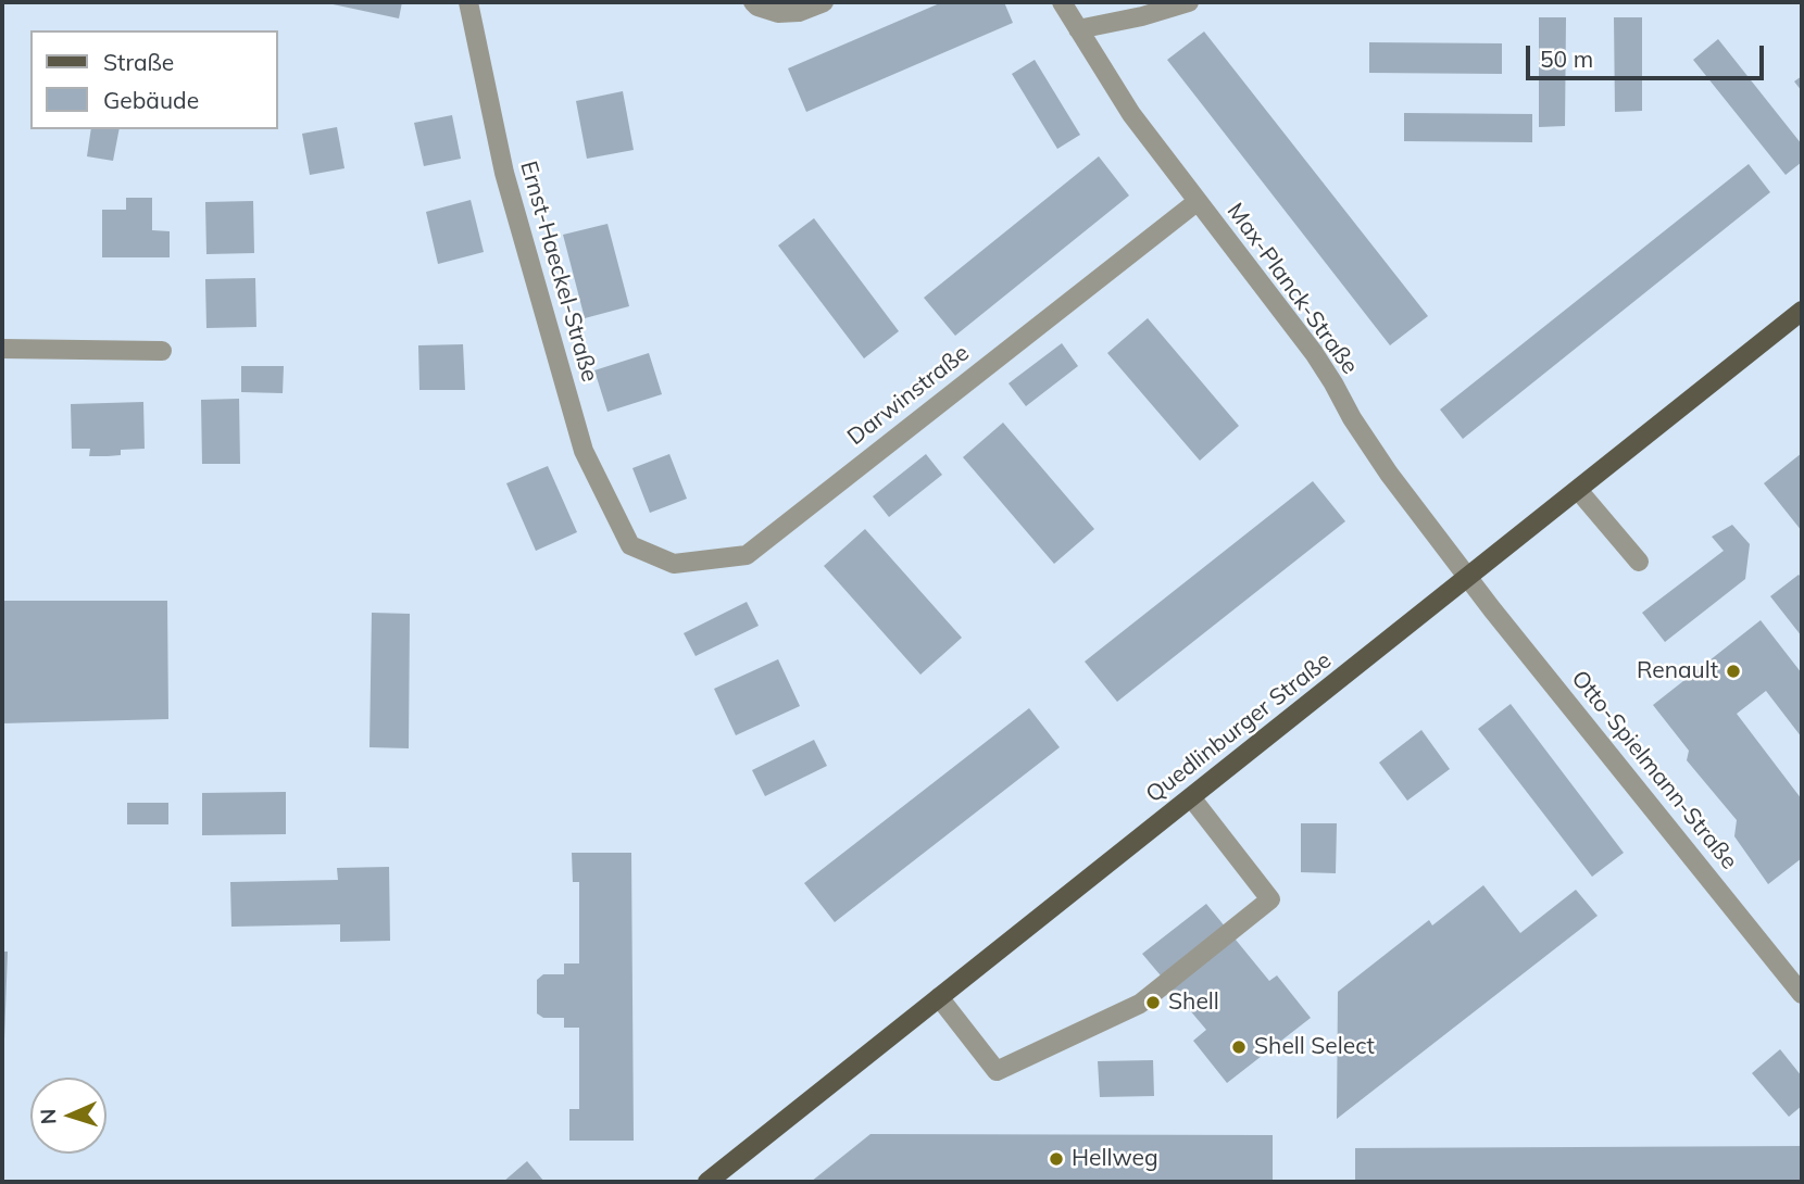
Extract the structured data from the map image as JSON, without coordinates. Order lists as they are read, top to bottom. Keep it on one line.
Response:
{"streets":{"main road":["Quedlinburger Straße"],"street":["Ernst-Haeckel-Straße","Max-Planck-Straße","Darwinstraße","Otto-Spielmann-Straße"]},"crossings":[["Ernst-Haeckel-Straße","Darwinstraße"],["Max-Planck-Straße","Darwinstraße"],["Max-Planck-Straße","Quedlinburger Straße"],["Max-Planck-Straße","Otto-Spielmann-Straße"],["Quedlinburger Straße","Otto-Spielmann-Straße"]],"places":["Renault","Shell","Shell Select","Hellweg"],"legend":["Straße","Gebäude"],"scale_bar":"50 m","north":"left"}
